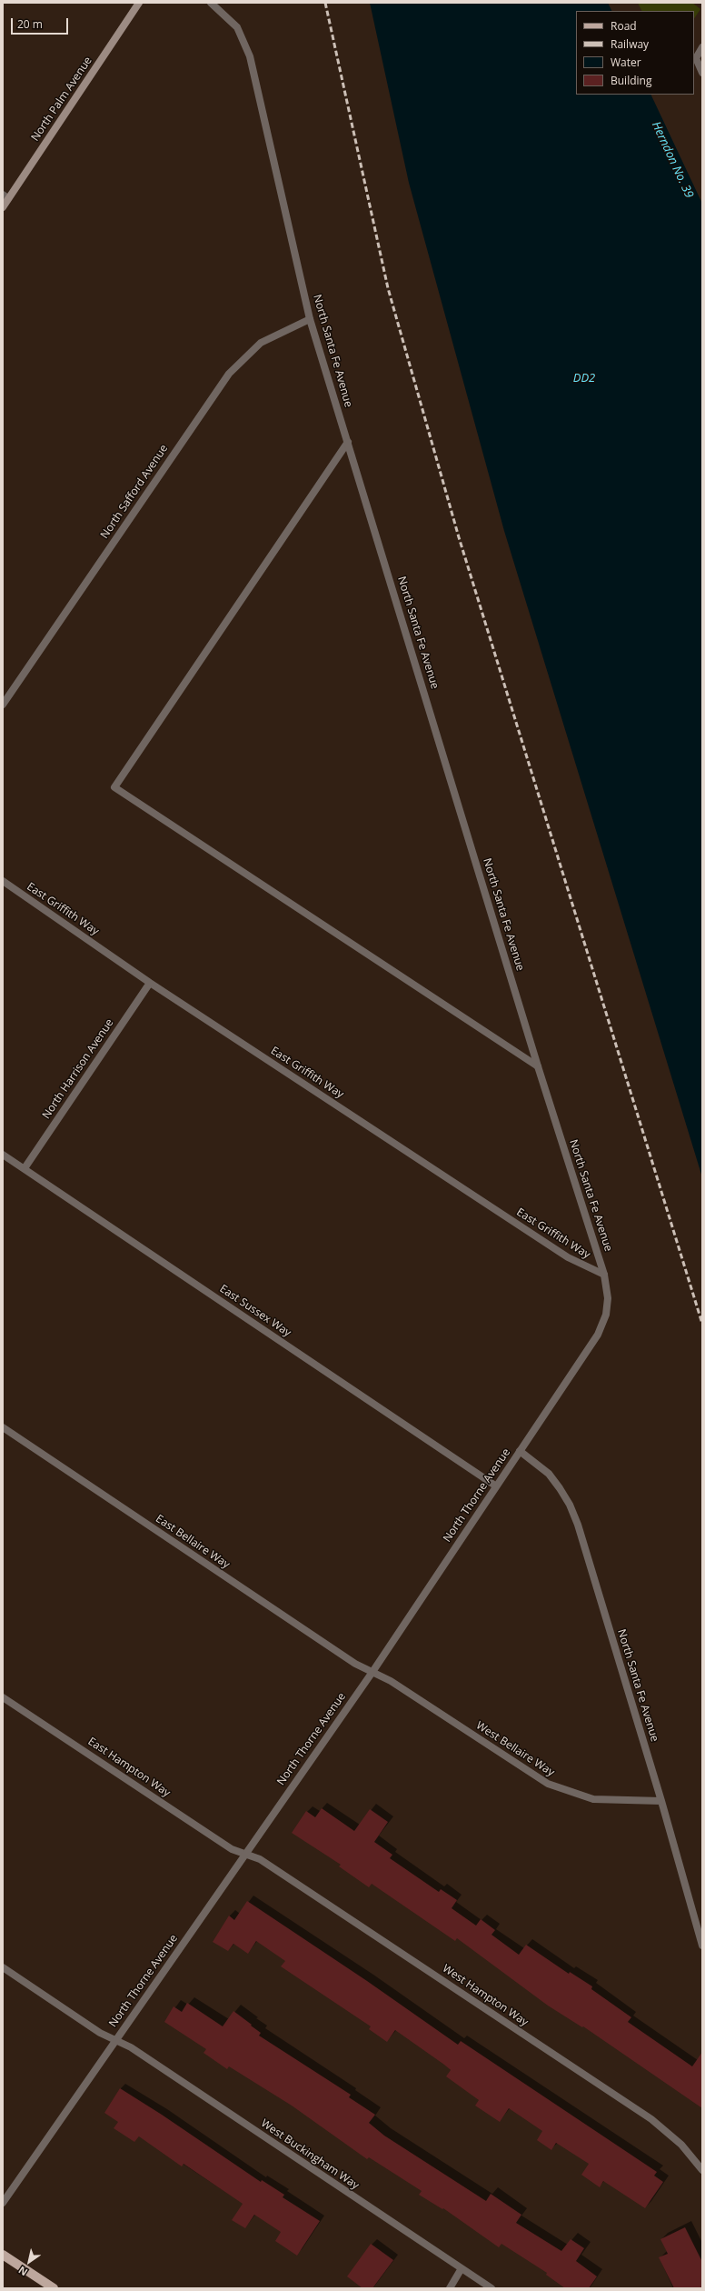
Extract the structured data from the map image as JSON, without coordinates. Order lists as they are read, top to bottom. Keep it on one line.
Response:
{"streets":{"main road":["North Palm Avenue"],"street":["North Santa Fe Avenue","North Safford Avenue","East Griffith Way","North Harrison Avenue","East Sussex Way","North Thorne Avenue","East Bellaire Way","West Bellaire Way","East Hampton Way","West Hampton Way","West Buckingham Way"]},"crossings":[["North Santa Fe Avenue","North Safford Avenue"],["North Santa Fe Avenue","East Griffith Way"],["North Santa Fe Avenue","North Thorne Avenue"],["North Santa Fe Avenue","West Bellaire Way"],["East Griffith Way","North Harrison Avenue"],["East Griffith Way","North Thorne Avenue"],["North Harrison Avenue","East Sussex Way"],["East Sussex Way","North Thorne Avenue"],["North Thorne Avenue","East Bellaire Way"],["North Thorne Avenue","West Bellaire Way"],["North Thorne Avenue","East Hampton Way"],["North Thorne Avenue","West Hampton Way"],["North Thorne Avenue","West Buckingham Way"],["East Bellaire Way","West Bellaire Way"],["East Hampton Way","West Hampton Way"]],"water":["Herndon No. 39","DD2"],"legend":["Road","Railway","Water","Building"],"scale_bar":"20 m","north":"bottom left"}
